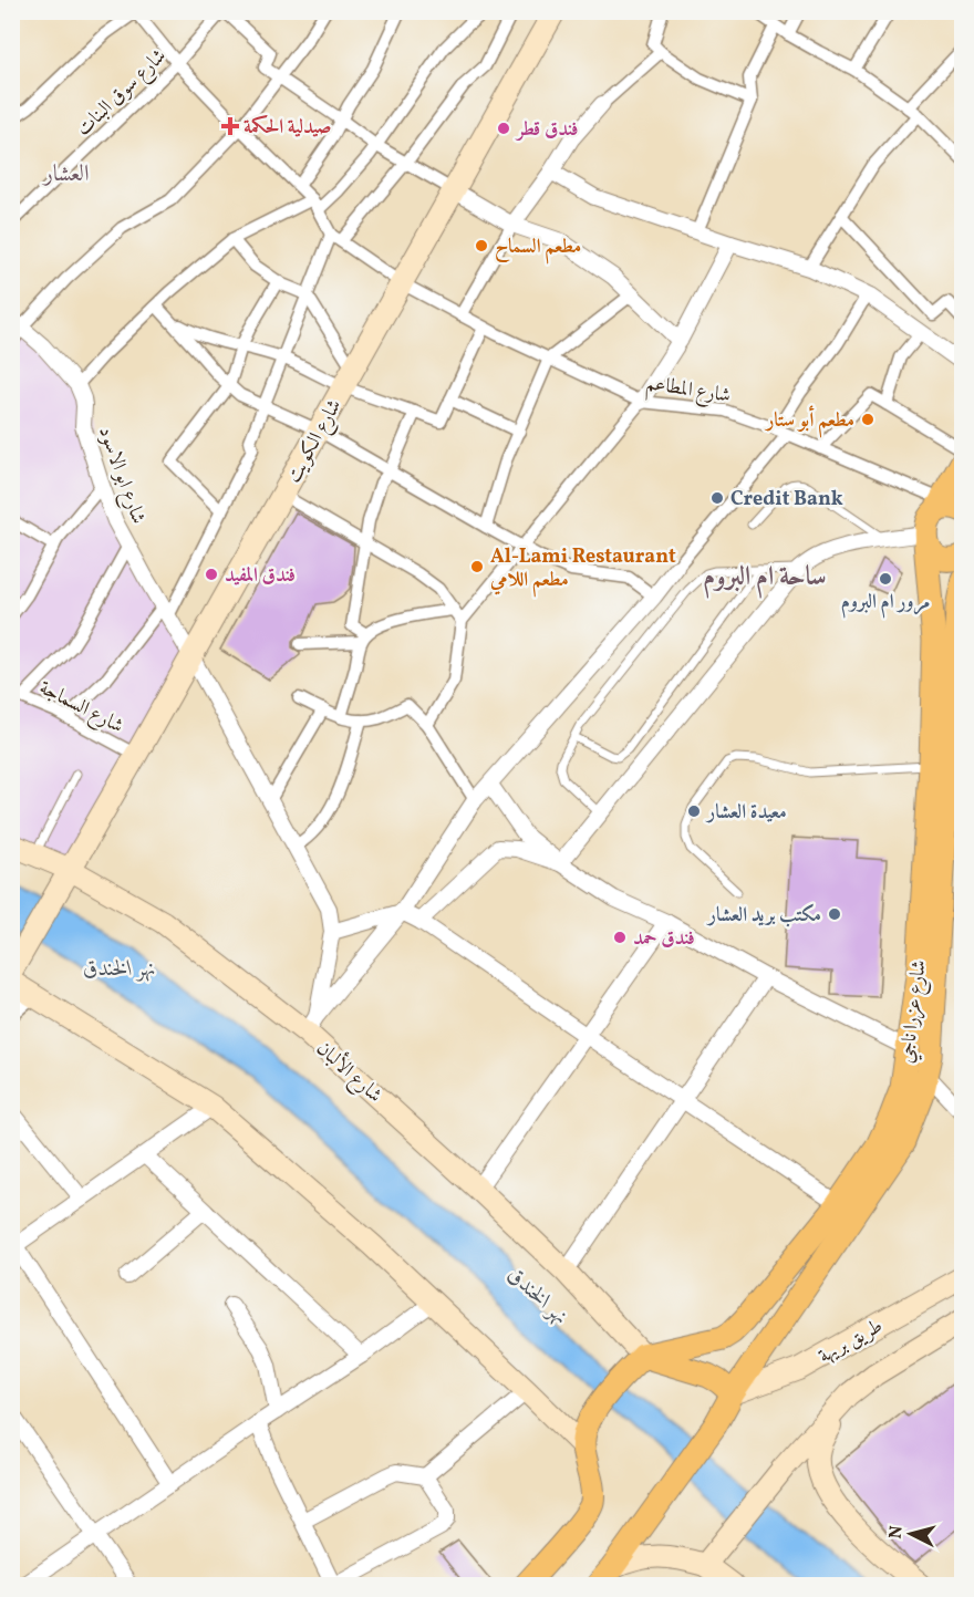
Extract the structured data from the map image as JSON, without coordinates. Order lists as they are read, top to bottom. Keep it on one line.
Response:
{"streets":{"main road":["شارع الكويت","شارع عزرا ناجي","شارع الألبان","طريق بريهة"],"street":["شارع سوق البنات","شارع المطاعم","شارع ابو الاسود","شارع السماجة"]},"crossings":[["شارع المطاعم","شارع الكويت"],["شارع الكويت","شارع ابو الاسود"],["شارع الكويت","شارع السماجة"],["شارع الكويت","شارع الألبان"],["شارع عزرا ناجي","شارع الألبان"],["شارع عزرا ناجي","طريق بريهة"]],"districts":["العشار","ساحة ام البروم"],"water":["نهر الخندق"],"places":{"health":["صيدلية الحكمة"],"other":["فندق قطر","مطعم السماح","مطعم أبو ستار","Credit Bank","Al-Lami Restaurant مطعم اللامي","فندق المفيد","مرور ام البروم","معيدة العشار","مكتب بريد العشار","فندق حمد"]},"north":"left"}
